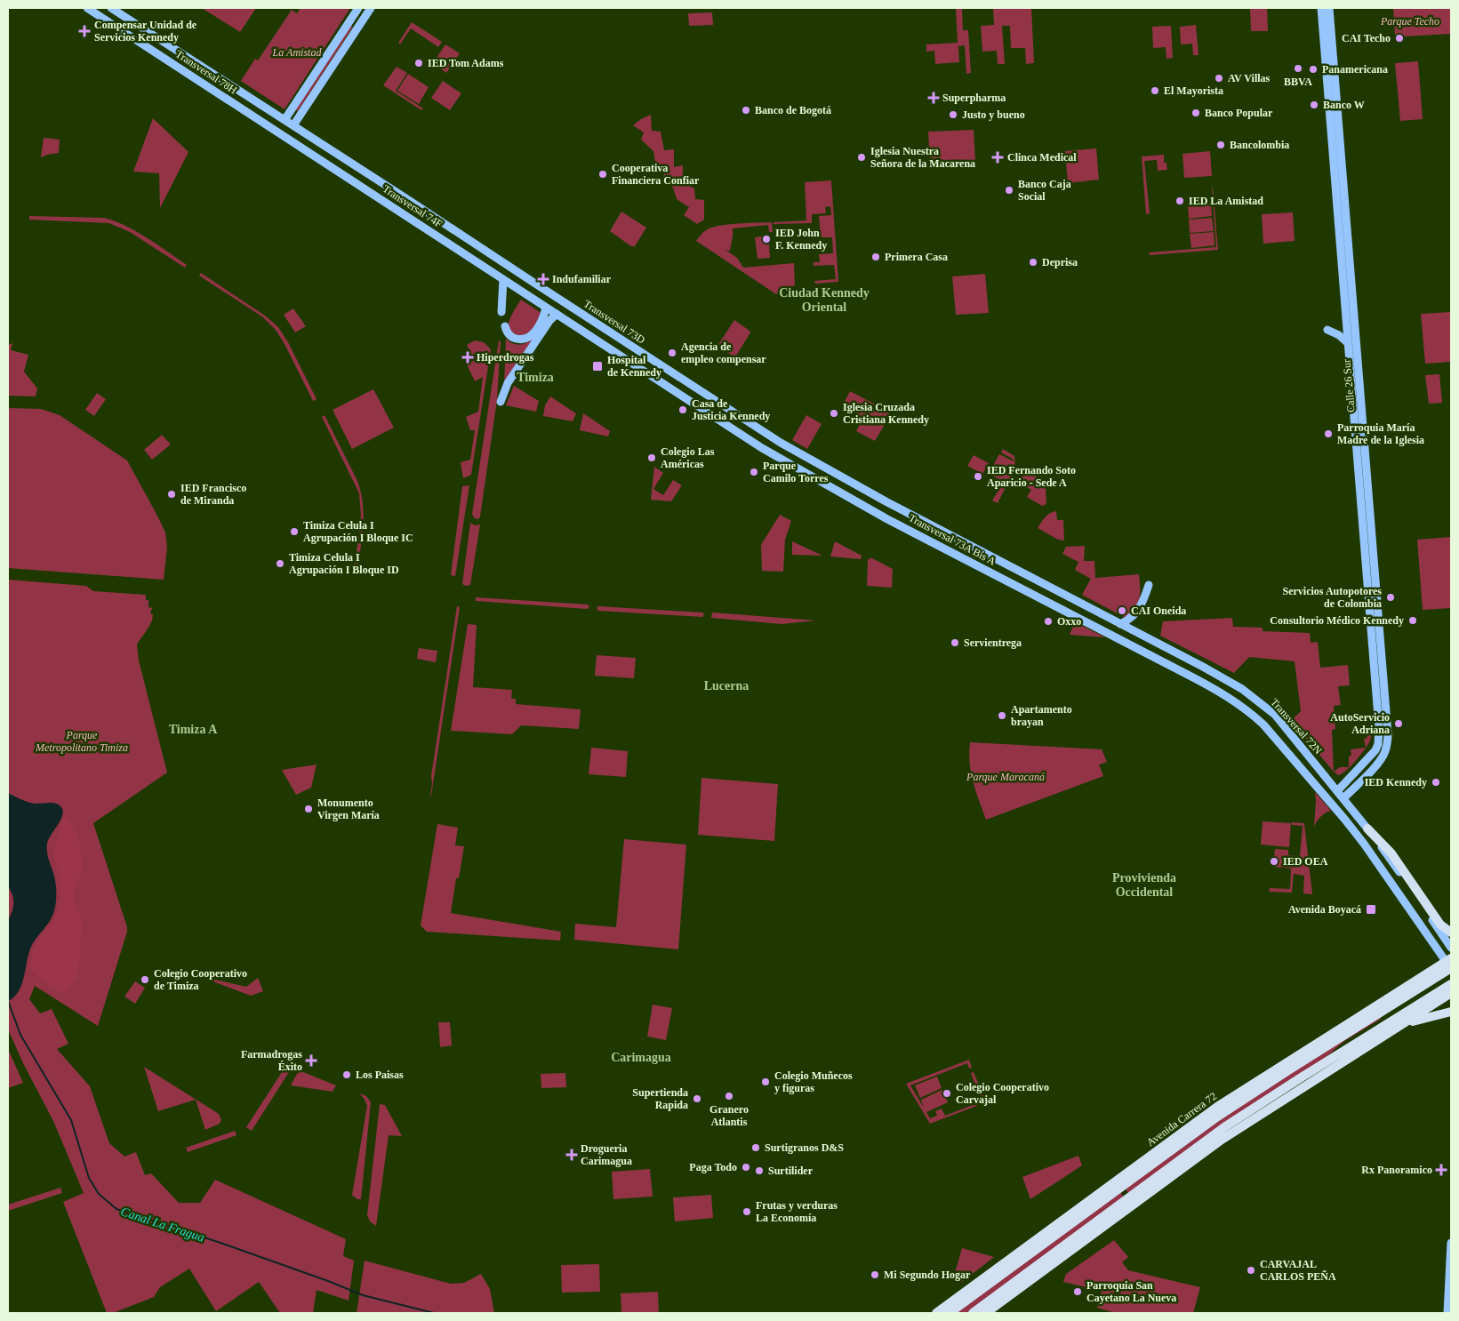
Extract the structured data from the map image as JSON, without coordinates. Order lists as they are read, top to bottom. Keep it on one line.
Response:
{"streets":{"highway":["Avenida Carrera 72"],"main road":["Transversal 78H","Transversal 74F","Transversal 73D","Calle 26 Sur","Transversal 73A Bis A","Transversal 72N"]},"crossings":[["Transversal 78H","Transversal 74F"],["Transversal 74F","Transversal 73D"],["Transversal 73D","Transversal 73A Bis A"],["Calle 26 Sur","Transversal 72N"],["Transversal 73A Bis A","Transversal 72N"],["Transversal 73A Bis A","Avenida Carrera 72"]],"districts":["Ciudad Kennedy Oriental","Timiza","Lucerna","Timiza A","Provivienda Occidental","Carimagua"],"water":["Canal La Fragua"],"parks":["Parque Techo","La Amistad","Parque Metropolitano Timiza","Parque Maracaná"],"places":{"health":["Compensar Unidad de Servicios Kennedy","Superpharma","Clinca Medical","Indufamiliar","Hiperdrogas","Farmadrogas Éxito","Drogueria Carimagua","Rx Panoramico"],"other":["CAI Techo","IED Tom Adams","BBVA","Panamericana","AV Villas","El Mayorista","Banco W","Banco de Bogotá","Banco Popular","Justo y bueno","Bancolombia","Iglesia Nuestra Señora de la Macarena","Cooperativa Financiera Confiar","Banco Caja Social","IED La Amistad","IED John F. Kennedy","Primera Casa","Deprisa","Agencia de empleo compensar","Casa de Justicia Kennedy","Iglesia Cruzada Cristiana Kennedy","Parroquia María Madre de la Iglesia","Colegio Las Américas","Parque Camilo Torres","IED Fernando Soto Aparicio - Sede A","IED Francisco de Miranda","Timiza Celula I Agrupación I Bloque IC","Timiza Celula I Agrupación I Bloque ID","Servicios Autopotores de Colombia","CAI Oneida","Consultorio Médico Kennedy","Oxxo","Servientrega","Apartamento brayan","AutoServicio Adriana","IED Kennedy","Monumento Virgen María","IED OEA","Colegio Cooperativo de Timiza","Los Paisas","Colegio Muñecos y figuras","Colegio Cooperativo Carvajal","Granero Atlantis","Supertienda Rapida","Surtigranos D&S","Paga Todo","Surtilider","Frutas y verduras La Economía","CARVAJAL CARLOS PEÑA","Mi Segundo Hogar","Parroquia San Cayetano La Nueva"],"transit":["Hospital de Kennedy","Avenida Boyacá"]}}
